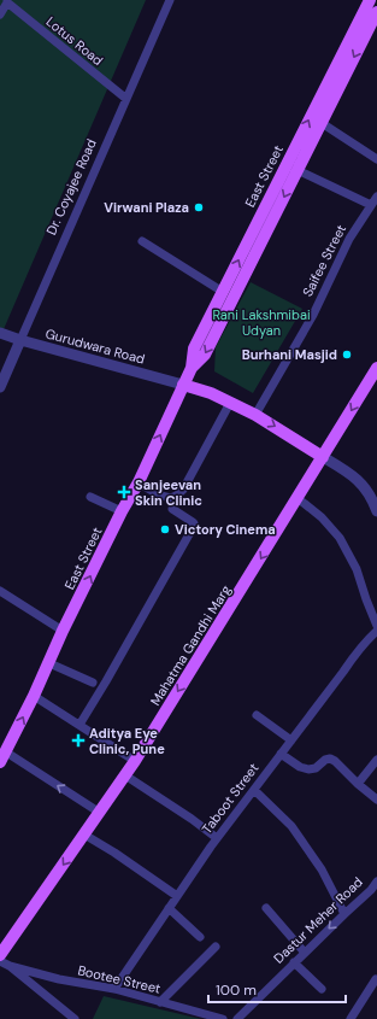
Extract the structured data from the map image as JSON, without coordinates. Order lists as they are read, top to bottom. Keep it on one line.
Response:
{"streets":{"main road":["East Street","Mahatma Gandhi Marg"],"street":["Lotus Road","Dr. Coyajee Road","Saifee Street","Gurudwara Road","Taboot Street","Dastur Meher Road","Bootee Street"]},"crossings":[["Lotus Road","Dr. Coyajee Road"],["East Street","Gurudwara Road"],["Dr. Coyajee Road","Gurudwara Road"],["Taboot Street","Bootee Street"]],"one_way":["Mahatma Gandhi Marg"],"parks":["Rani Lakshmibai Udyan"],"places":{"other":["Virwani Plaza","Burhani Masjid","Victory Cinema"],"health":["Sanjeevan Skin Clinic","Aditya Eye Clinic, Pune"]},"scale_bar":"100 m"}
